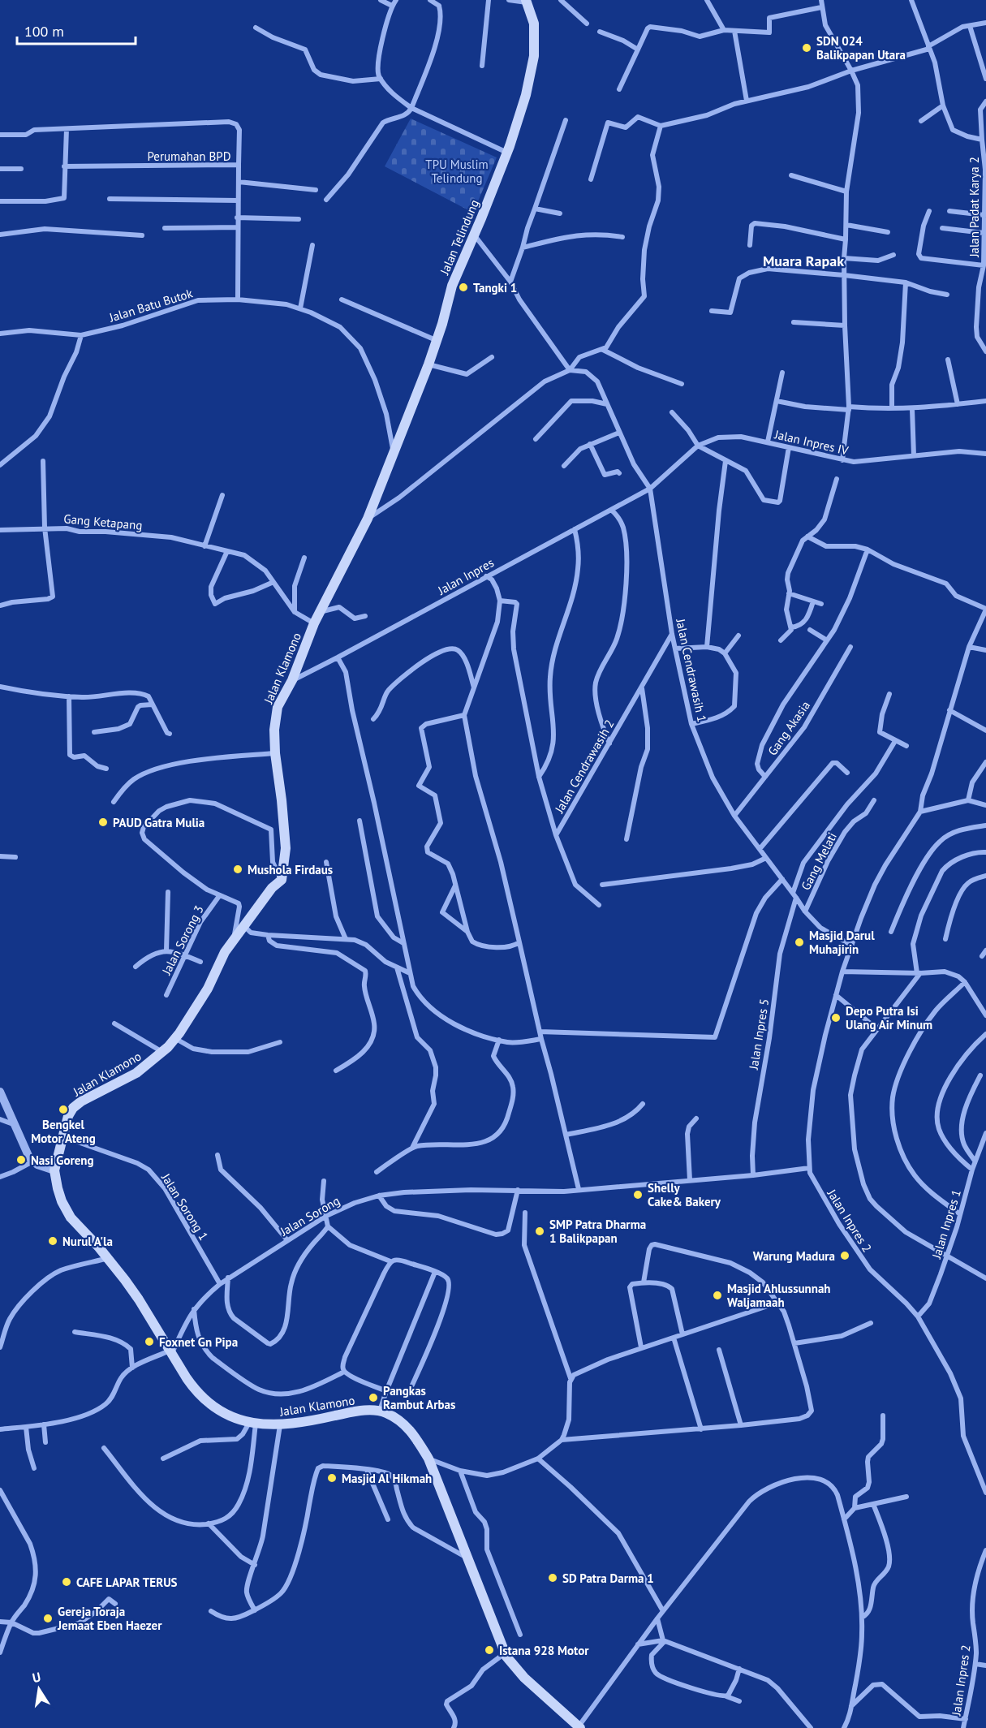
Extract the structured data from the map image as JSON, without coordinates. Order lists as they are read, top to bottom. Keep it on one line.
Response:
{"streets":{"main road":["Jalan Telindung","Jalan Klamono"],"street":["Perumahan BPD","Jalan Padat Karya 2","Jalan Batu Butok","Jalan Inpres IV","Gang Ketapang","Jalan Inpres","Jalan Cendrawasih 1","Gang Akasia","Jalan Cendrawasih 2","Gang Melati","Jalan Sorong 3","Jalan Inpres 5","Jalan Sorong 1","Jalan Sorong","Jalan Inpres 2","Jalan Inpres 1"]},"crossings":[["Perumahan BPD","Jalan Batu Butok"],["Jalan Telindung","Jalan Batu Butok"],["Jalan Telindung","Jalan Klamono"],["Jalan Batu Butok","Jalan Klamono"],["Jalan Inpres IV","Jalan Inpres"],["Jalan Inpres IV","Jalan Cendrawasih 1"],["Jalan Inpres","Jalan Klamono"],["Jalan Inpres","Jalan Cendrawasih 1"],["Jalan Klamono","Jalan Sorong 1"],["Jalan Klamono","Jalan Sorong"],["Jalan Cendrawasih 1","Gang Akasia"],["Jalan Cendrawasih 1","Jalan Cendrawasih 2"],["Jalan Cendrawasih 1","Gang Melati"],["Jalan Cendrawasih 1","Jalan Inpres 5"],["Jalan Sorong 1","Jalan Sorong"],["Jalan Inpres 2","Jalan Inpres 1"]],"districts":["Muara Rapak"],"parks":["TPU Muslim Telindung"],"places":["SDN 024 Balikpapan Utara","Tangki 1","PAUD Gatra Mulia","Mushola Firdaus","Masjid Darul Muhajirin","Depo Putra Isi Ulang Air Minum","Bengkel Motor Ateng","Nasi Goreng","Shelly Cake& Bakery","SMP Patra Dharma 1 Balikpapan","Nurul A'la","Warung Madura","Masjid Ahlussunnah Waljamaah","Foxnet Gn Pipa","Pangkas Rambut Arbas","Masjid Al Hikmah","SD Patra Darma 1","CAFE LAPAR TERUS","Gereja Toraja Jemaat Eben Haezer","Istana 928 Motor"],"scale_bar":"100 m","north":"top"}
